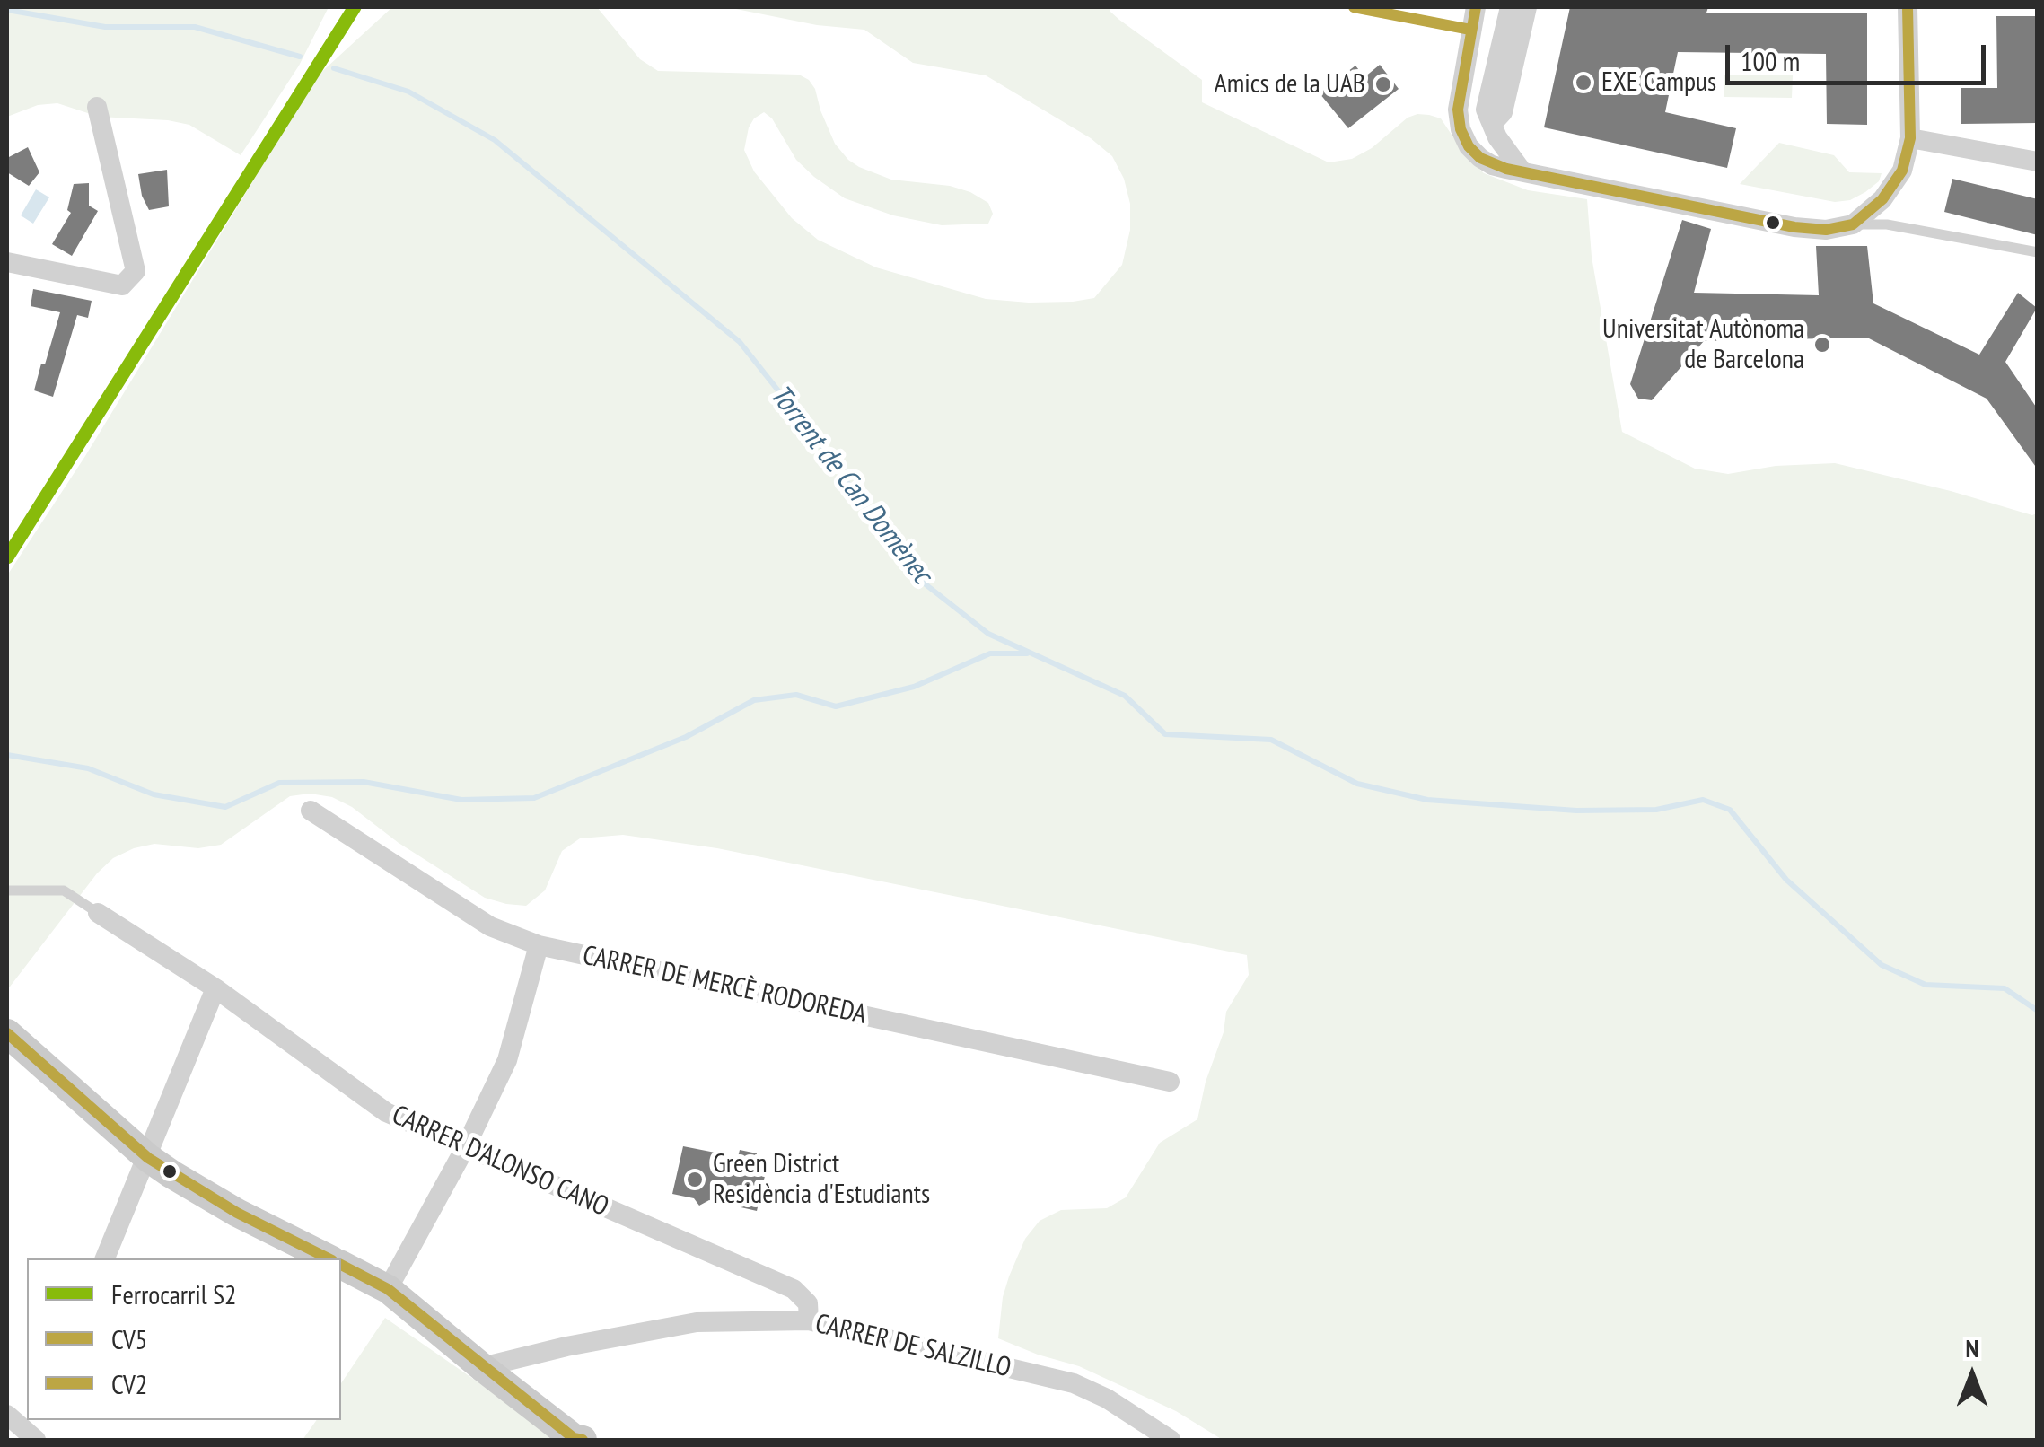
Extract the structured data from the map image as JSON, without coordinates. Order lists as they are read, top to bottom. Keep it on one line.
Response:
{"streets":{"street":["CARRER DE MERCÈ RODOREDA","CARRER D'ALONSO CANO","CARRER DE SALZILLO"]},"crossings":[["CARRER D'ALONSO CANO","CARRER DE SALZILLO"]],"water":["Torrent de Can Domènec"],"places":["EXE Campus","Amics de la UAB","Universitat Autònoma de Barcelona","Green District Residència d'Estudiants"],"lines":["rail line S2","transit line CV5","transit line CV2"],"legend":["Ferrocarril S2","CV5","CV2"],"scale_bar":"100 m","north":"top"}
